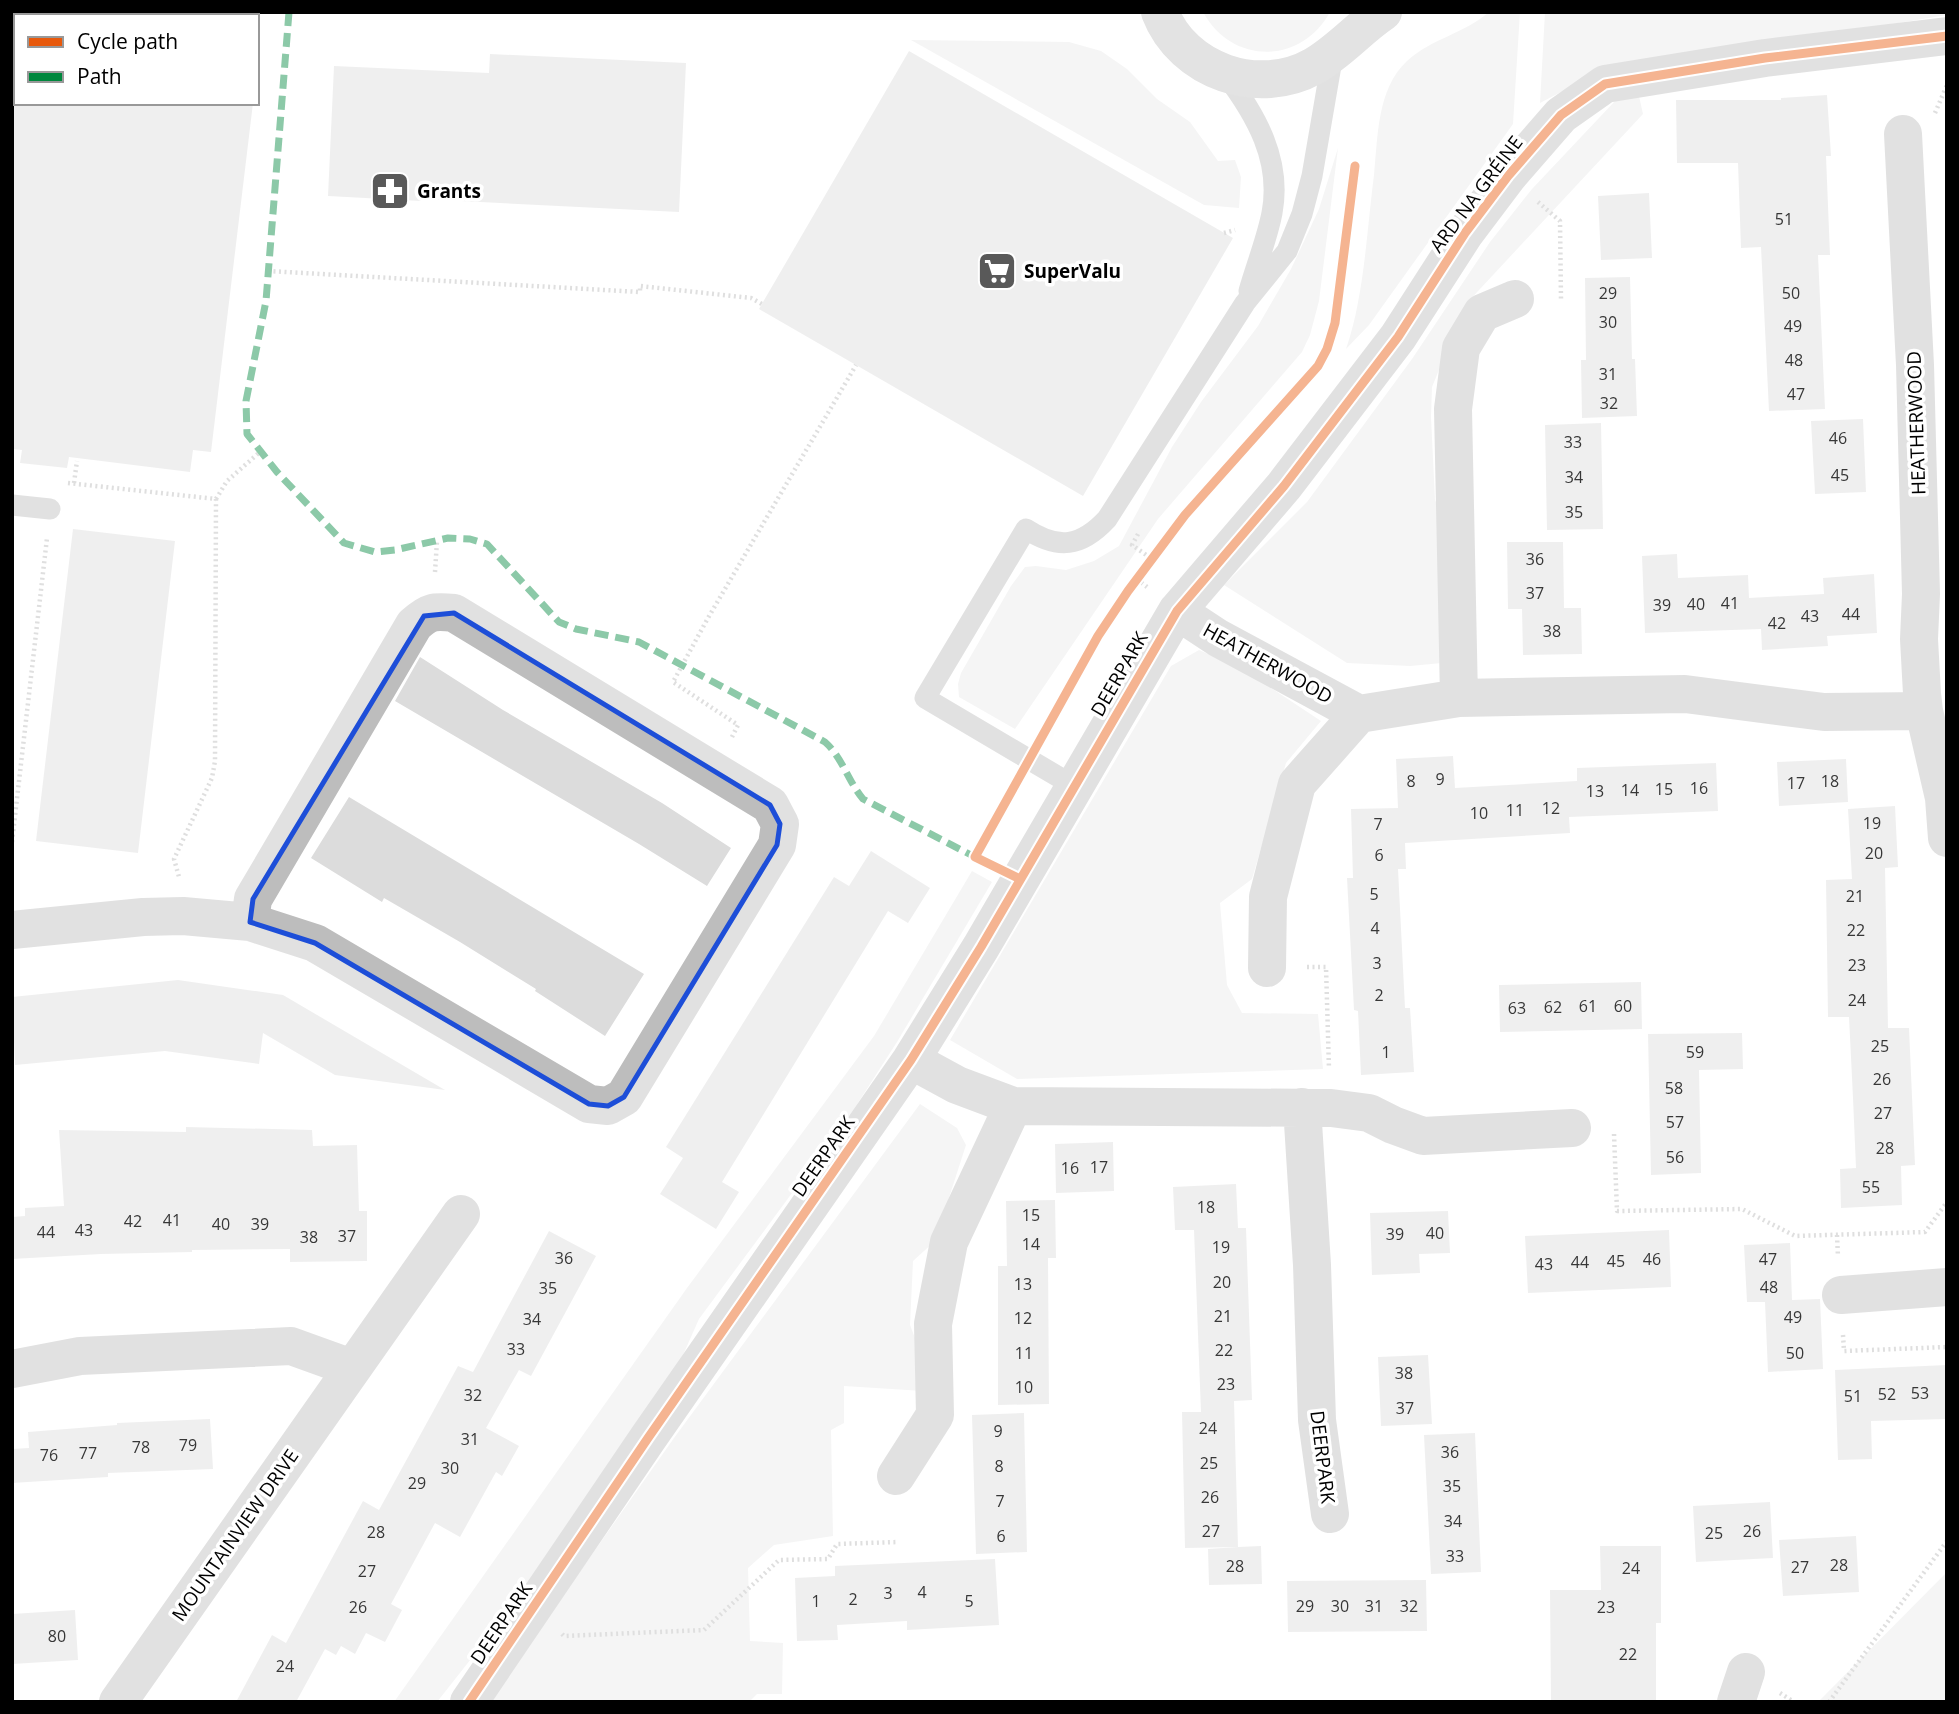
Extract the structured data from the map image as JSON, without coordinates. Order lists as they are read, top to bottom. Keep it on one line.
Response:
{"streets":{"street":["ARD NA GRÉINE","HEATHERWOOD","DEERPARK","MOUNTAINVIEW DRIVE"]},"crossings":[["ARD NA GRÉINE","HEATHERWOOD"],["ARD NA GRÉINE","DEERPARK"],["HEATHERWOOD","DEERPARK"]],"places":{"pharmacy":["Grants"],"supermarket":["SuperValu"]},"house_numbers":["51","29","50","30","49","48","31","47","32","46","33","45","34","35","36","37","41","40","39","44","43","42","38","9","8","18","17","16","15","14","13","12","11","10","19","7","20","6","5","21","4","22","3","23","2","24","61","60","62","63","25","1","59","26","58","27","57","28","56","17","16","55","18","15","41","42","40","39","43","44","40","39","37","38","14","19","36","46","47","45","44","43","20","13","48","35","21","49","12","34","33","22","11","50","38","23","10","53","52","32","51","37","24","9","31","79","78","36","77","76","25","8","30","29","35","26","7","34","27","26","28","25","6","33","28","28","27","24","27","4","3","2","1","5","29","30","31","32","26","23","80","22","24"],"legend":["Cycle path","Path"]}
